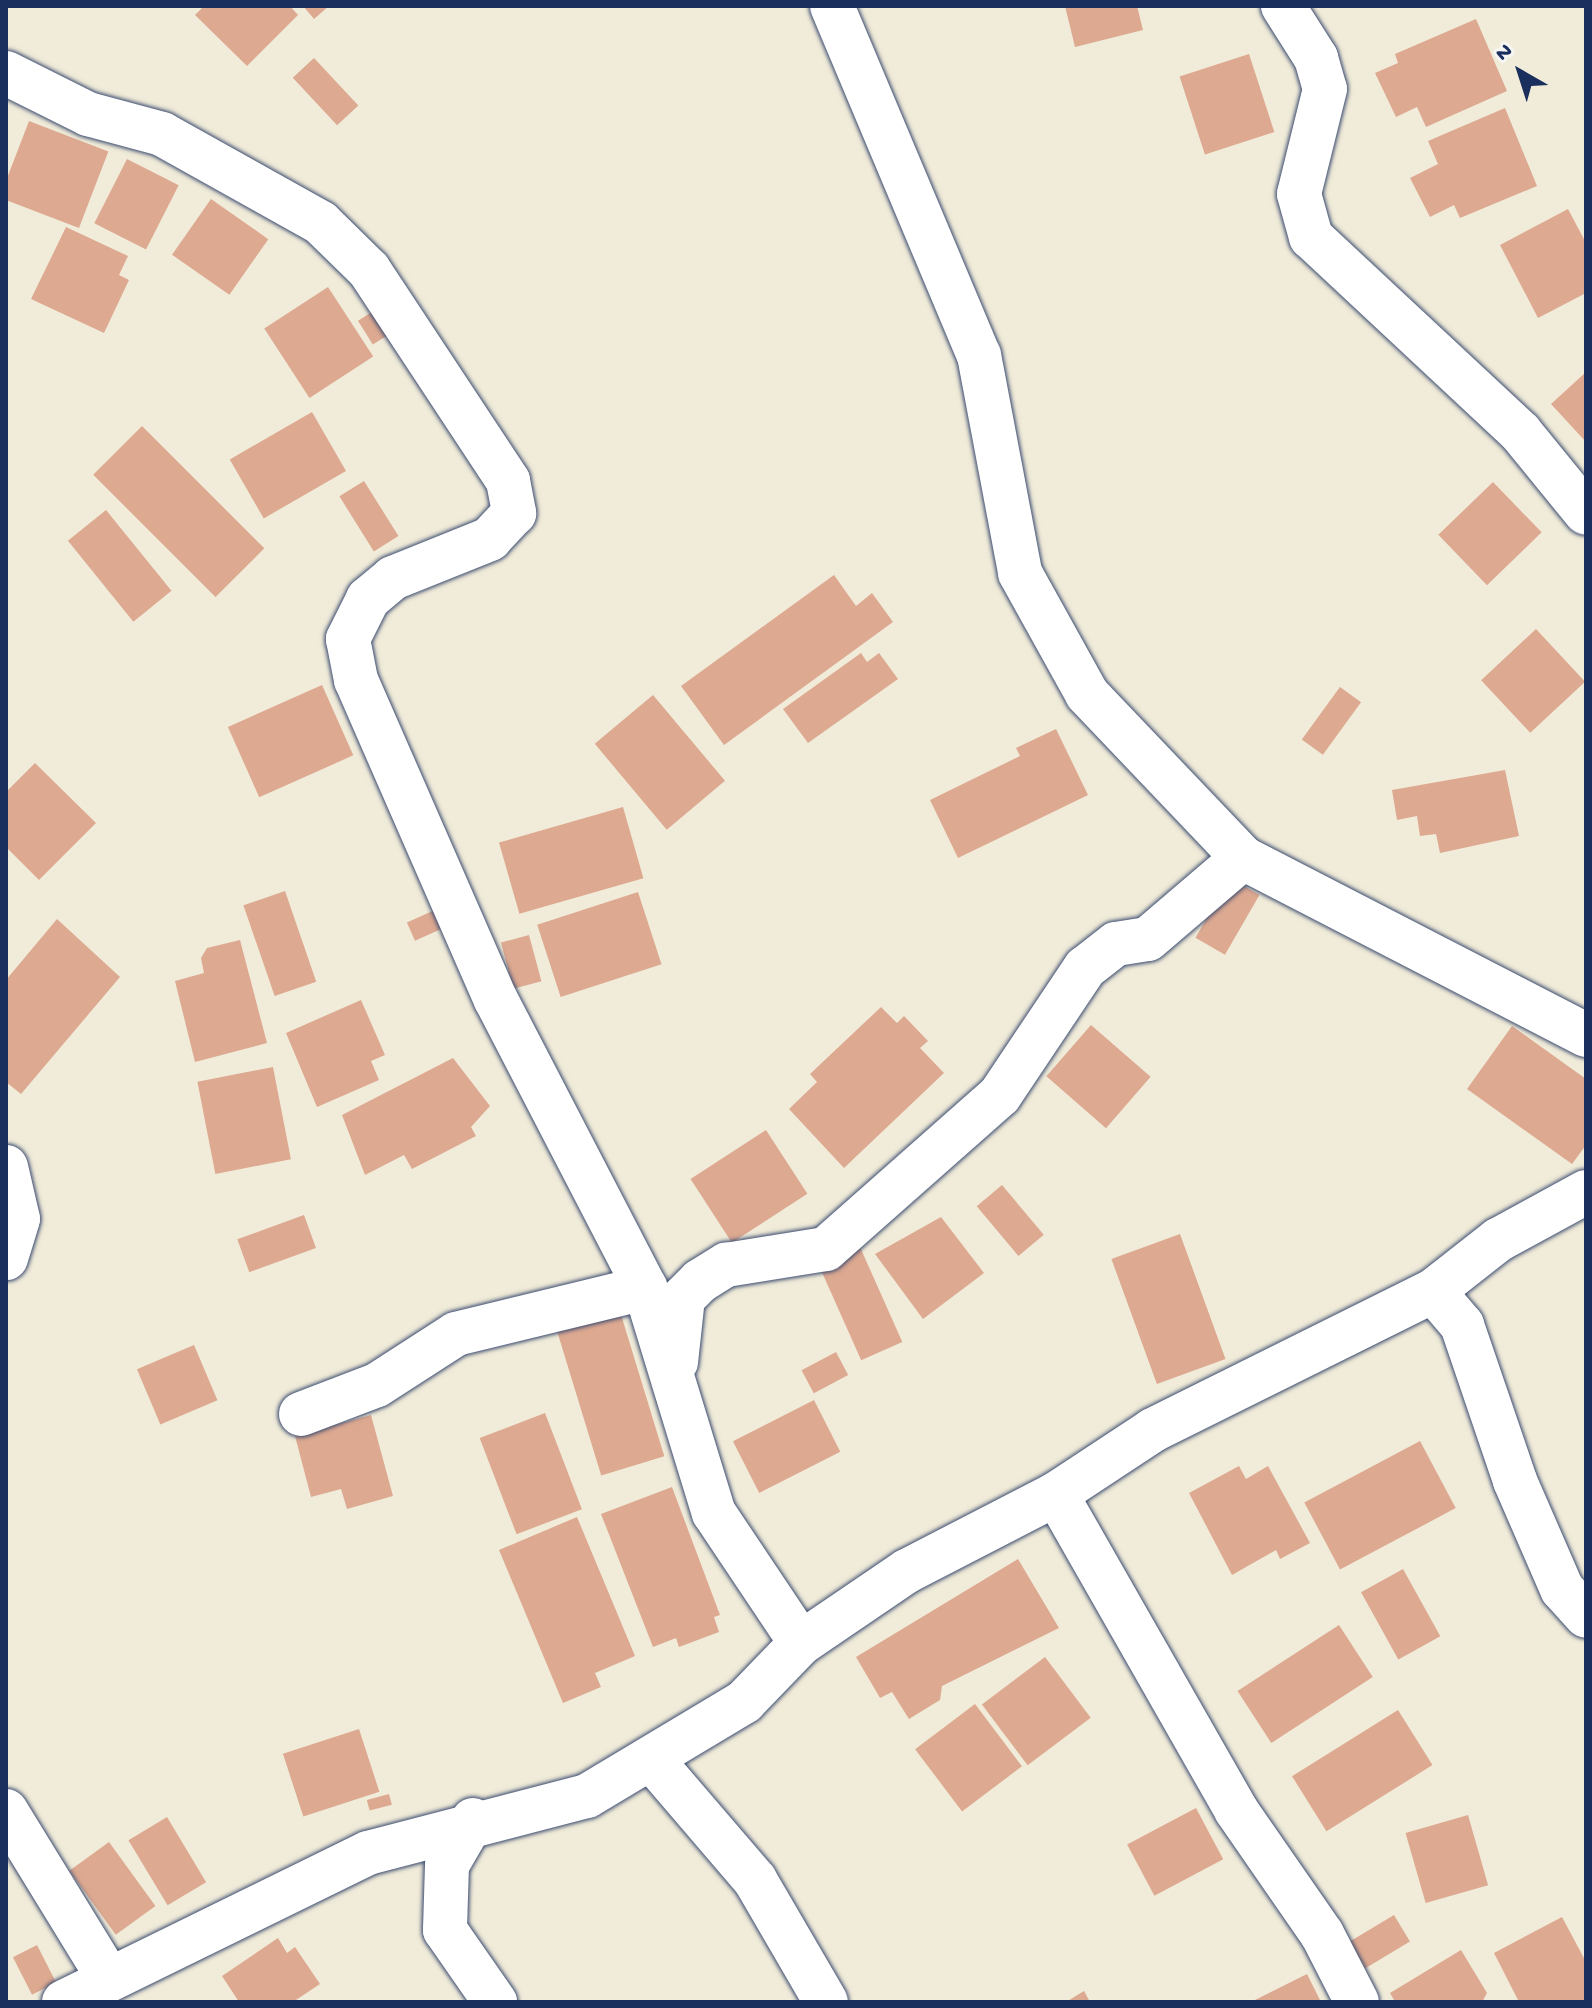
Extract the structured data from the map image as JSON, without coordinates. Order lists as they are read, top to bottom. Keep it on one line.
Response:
{"north":"top left"}
